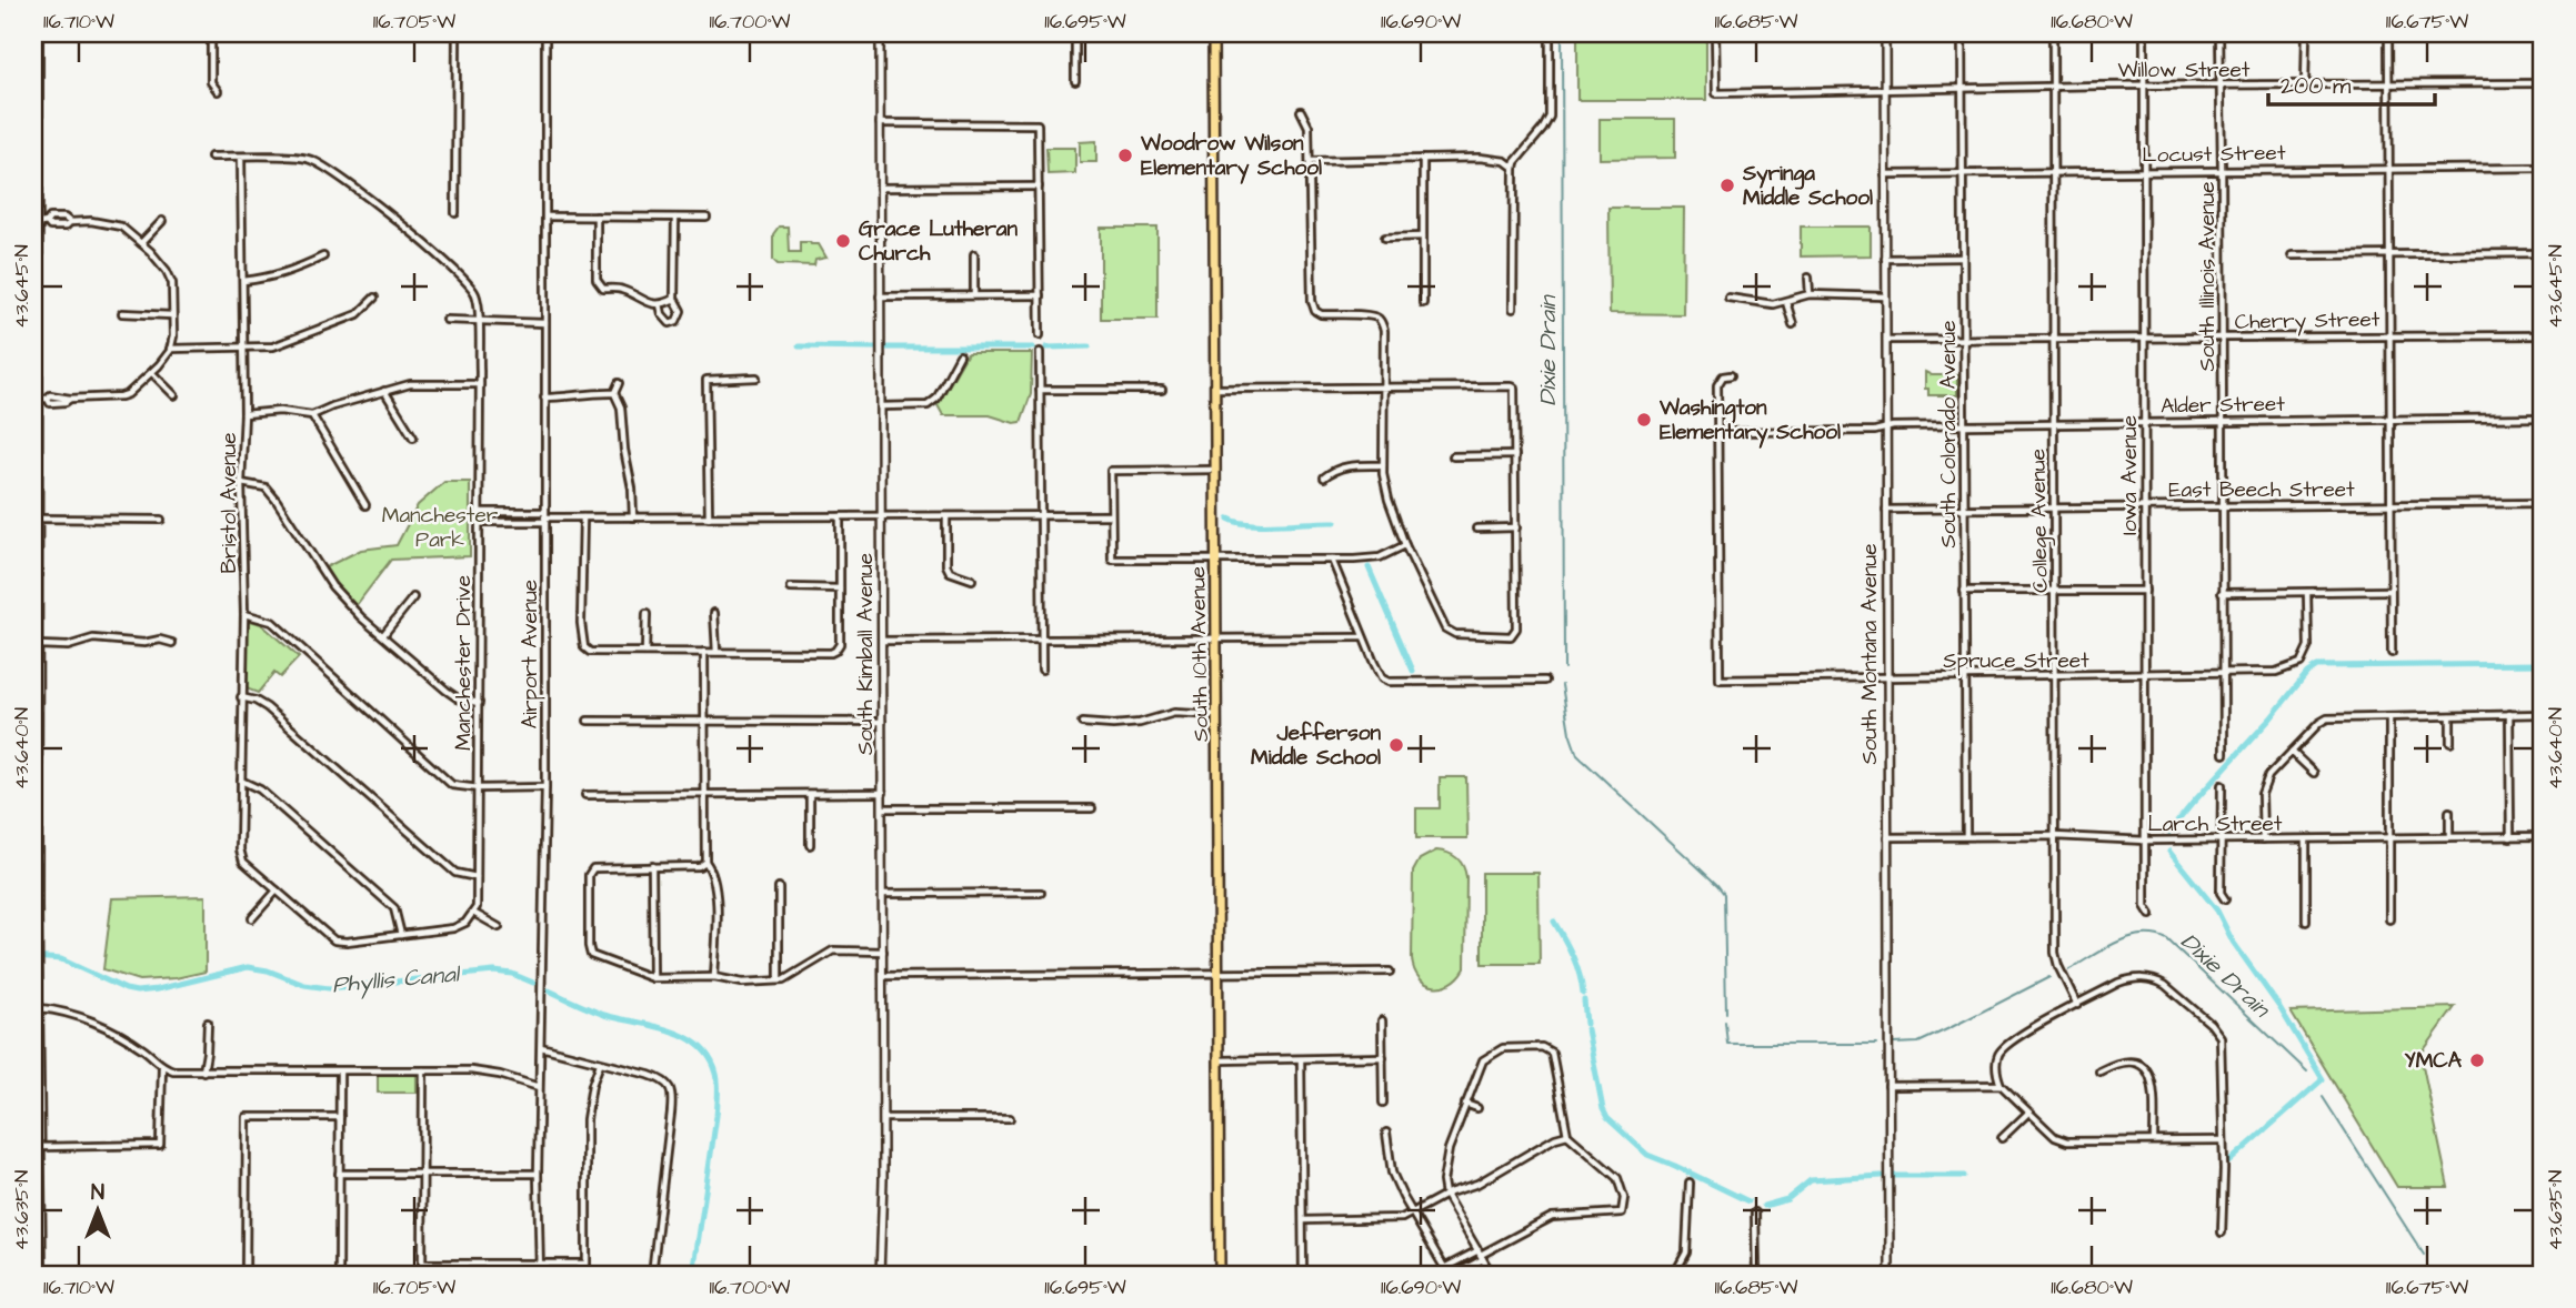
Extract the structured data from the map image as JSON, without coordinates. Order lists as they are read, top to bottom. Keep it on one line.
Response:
{"streets":{"main road":["South 10th Avenue"],"street":["Willow Street","Locust Street","South Illinois Avenue","Cherry Street","Alder Street","South Colorado Avenue","Iowa Avenue","East Beech Street","Bristol Avenue","College Avenue","Airport Avenue","South Kimball Avenue","South Montana Avenue","Spruce Street","Manchester Drive","Larch Street"]},"crossings":[["Willow Street","South Illinois Avenue"],["Willow Street","South Colorado Avenue"],["Willow Street","Iowa Avenue"],["Willow Street","College Avenue"],["Willow Street","South Montana Avenue"],["Locust Street","South Illinois Avenue"],["Locust Street","South Colorado Avenue"],["Locust Street","Iowa Avenue"],["Locust Street","College Avenue"],["Locust Street","South Montana Avenue"],["South Illinois Avenue","Cherry Street"],["South Illinois Avenue","Alder Street"],["South Illinois Avenue","East Beech Street"],["South Illinois Avenue","Spruce Street"],["Cherry Street","South Colorado Avenue"],["Cherry Street","Iowa Avenue"],["Cherry Street","College Avenue"],["Cherry Street","South Montana Avenue"],["Alder Street","South Colorado Avenue"],["Alder Street","Iowa Avenue"],["Alder Street","College Avenue"],["Alder Street","South Montana Avenue"],["Alder Street","Spruce Street"],["South Colorado Avenue","East Beech Street"],["South Colorado Avenue","Spruce Street"],["South Colorado Avenue","Larch Street"],["Iowa Avenue","East Beech Street"],["Iowa Avenue","Spruce Street"],["Iowa Avenue","Larch Street"],["East Beech Street","College Avenue"],["East Beech Street","South Montana Avenue"],["Bristol Avenue","Manchester Drive"],["College Avenue","Spruce Street"],["College Avenue","Larch Street"],["South Montana Avenue","Spruce Street"],["South Montana Avenue","Larch Street"]],"water":["Dixie Drain","Phyllis Canal"],"parks":["Manchester Park"],"places":["Woodrow Wilson Elementary School","Syringa Middle School","Grace Lutheran Church","Washington Elementary School","Jefferson Middle School","YMCA"],"scale_bar":"200 m","north":"top","coordinates":["116.710°W","116.705°W","116.700°W","116.695°W","116.690°W","116.685°W","116.680°W","116.675°W","43.645°N","43.640°N","43.635°N"]}
